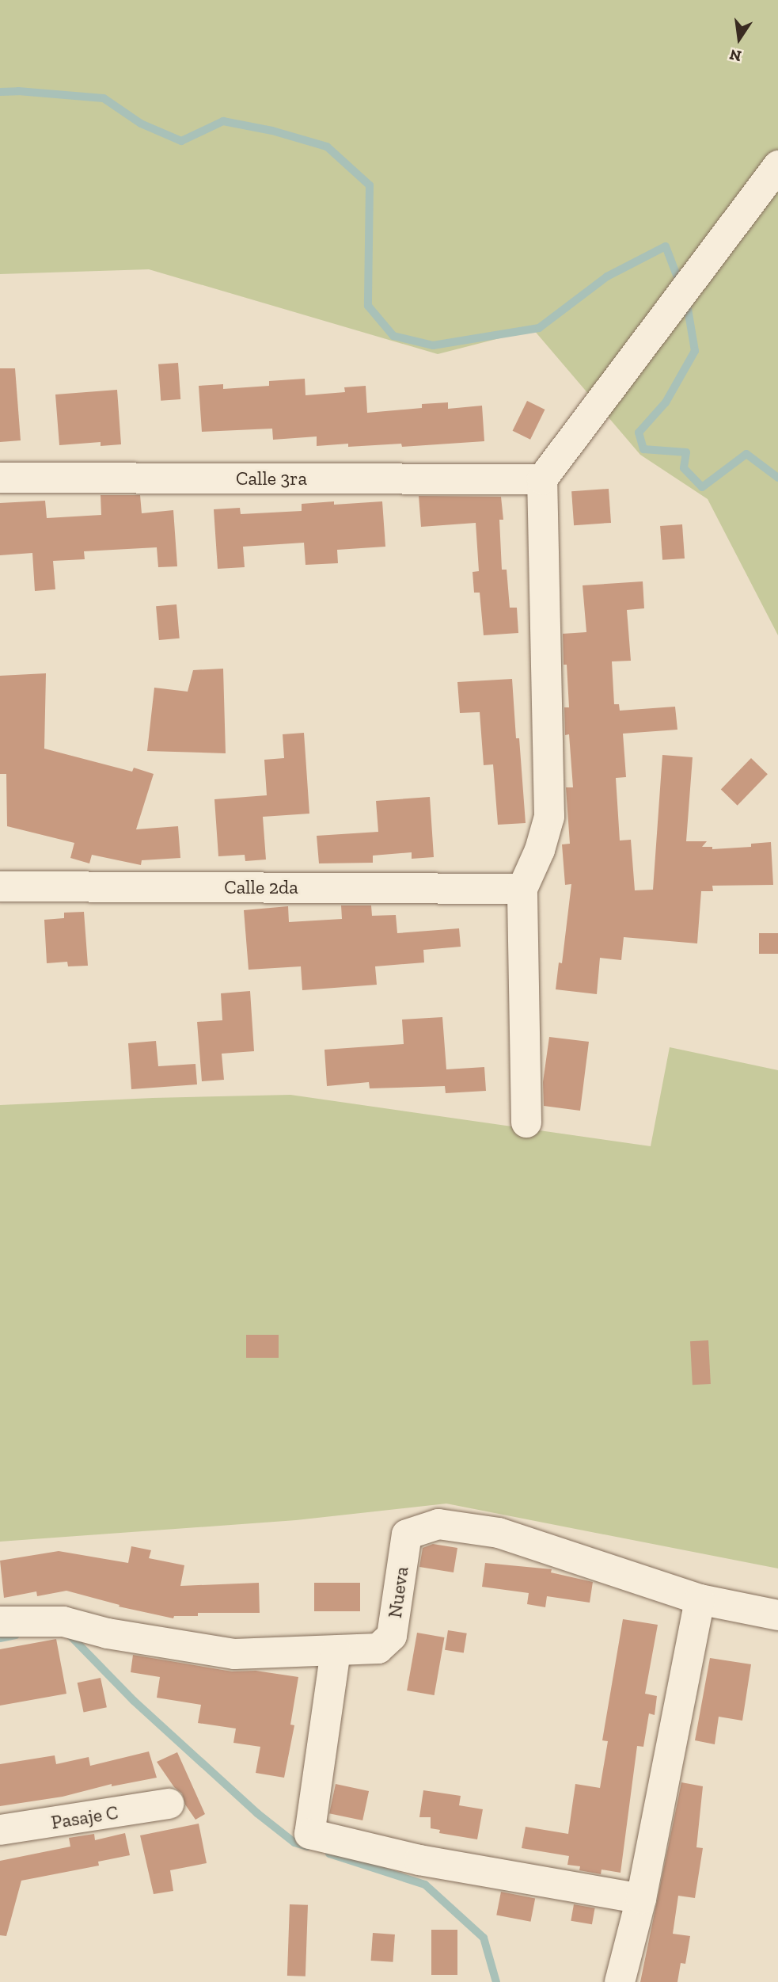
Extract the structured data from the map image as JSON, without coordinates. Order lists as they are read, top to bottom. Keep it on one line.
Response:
{"streets":{"street":["Calle 3ra","Calle 2da","Nueva","Pasaje C"]},"north":"bottom"}
